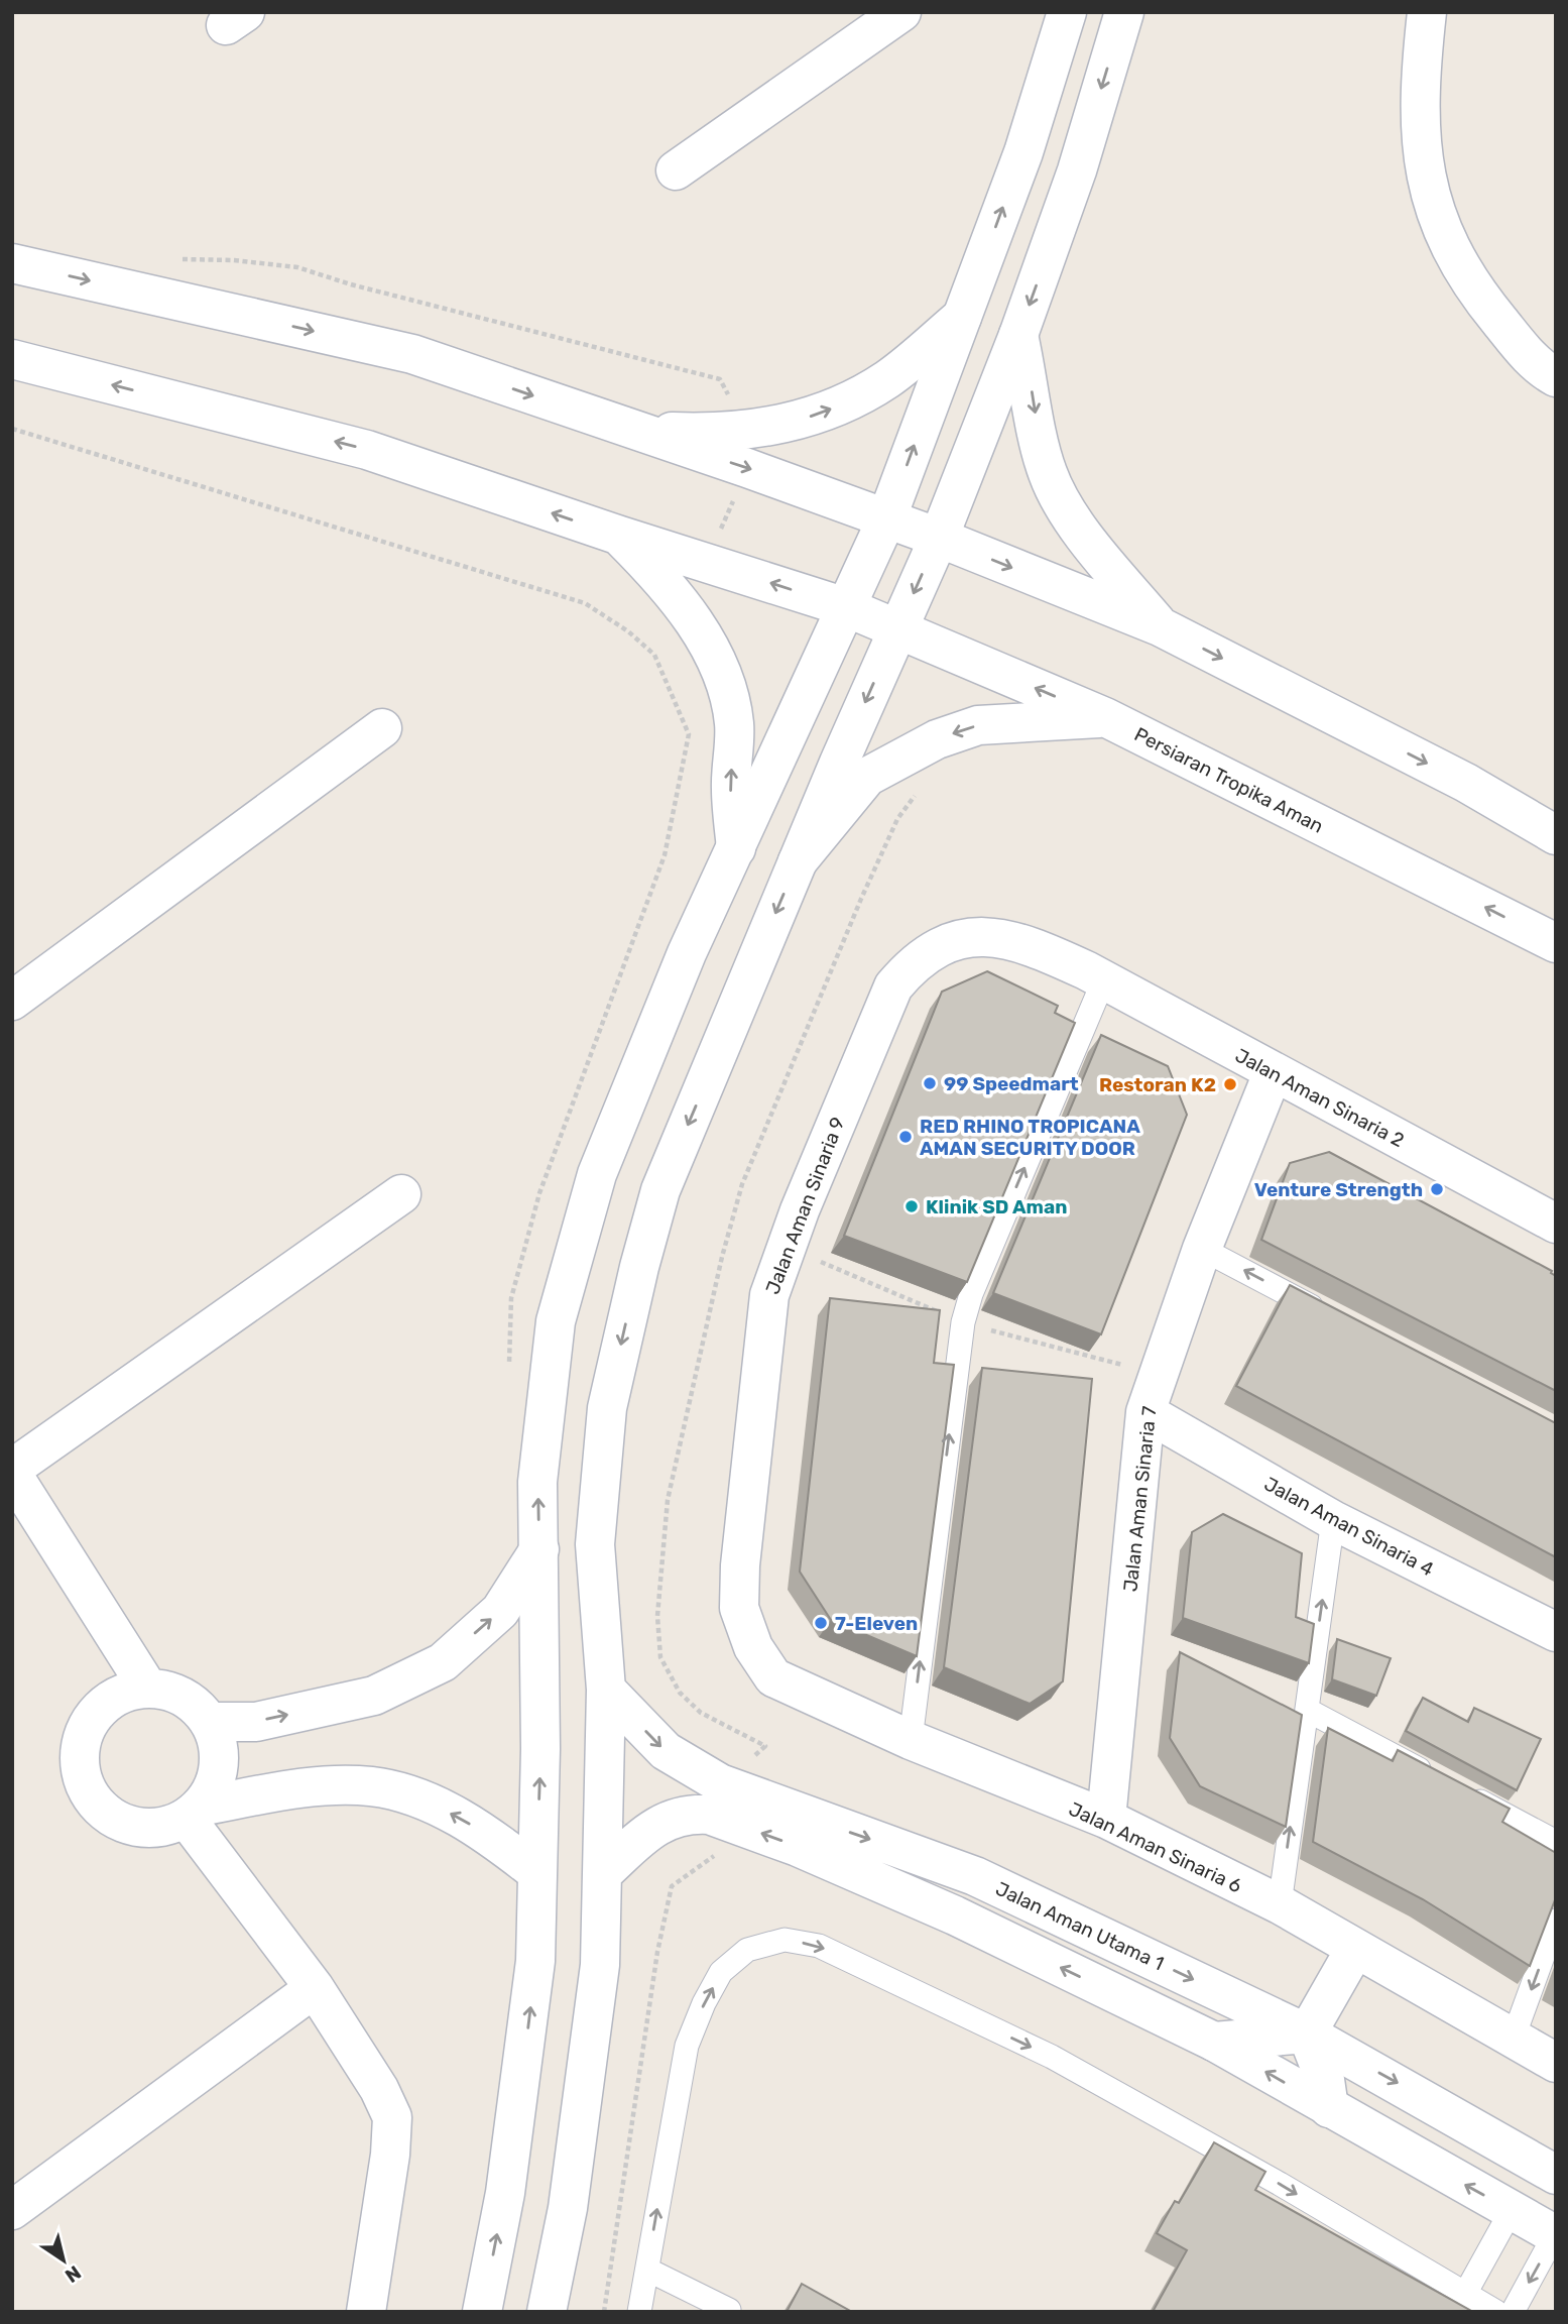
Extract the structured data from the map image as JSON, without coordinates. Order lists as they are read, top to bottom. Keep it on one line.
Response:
{"streets":{"street":["Persiaran Tropika Aman","Jalan Aman Sinaria 2","Jalan Aman Sinaria 9","Jalan Aman Sinaria 7","Jalan Aman Sinaria 4","Jalan Aman Sinaria 6","Jalan Aman Utama 1"]},"crossings":[["Jalan Aman Sinaria 2","Jalan Aman Sinaria 9"],["Jalan Aman Sinaria 2","Jalan Aman Sinaria 7"],["Jalan Aman Sinaria 9","Jalan Aman Sinaria 6"],["Jalan Aman Sinaria 7","Jalan Aman Sinaria 4"],["Jalan Aman Sinaria 7","Jalan Aman Sinaria 6"]],"places":["99 Speedmart","Restoran K2","RED RHINO TROPICANA AMAN SECURITY DOOR","Venture Strength","Klinik SD Aman","7-Eleven"],"north":"bottom right"}
